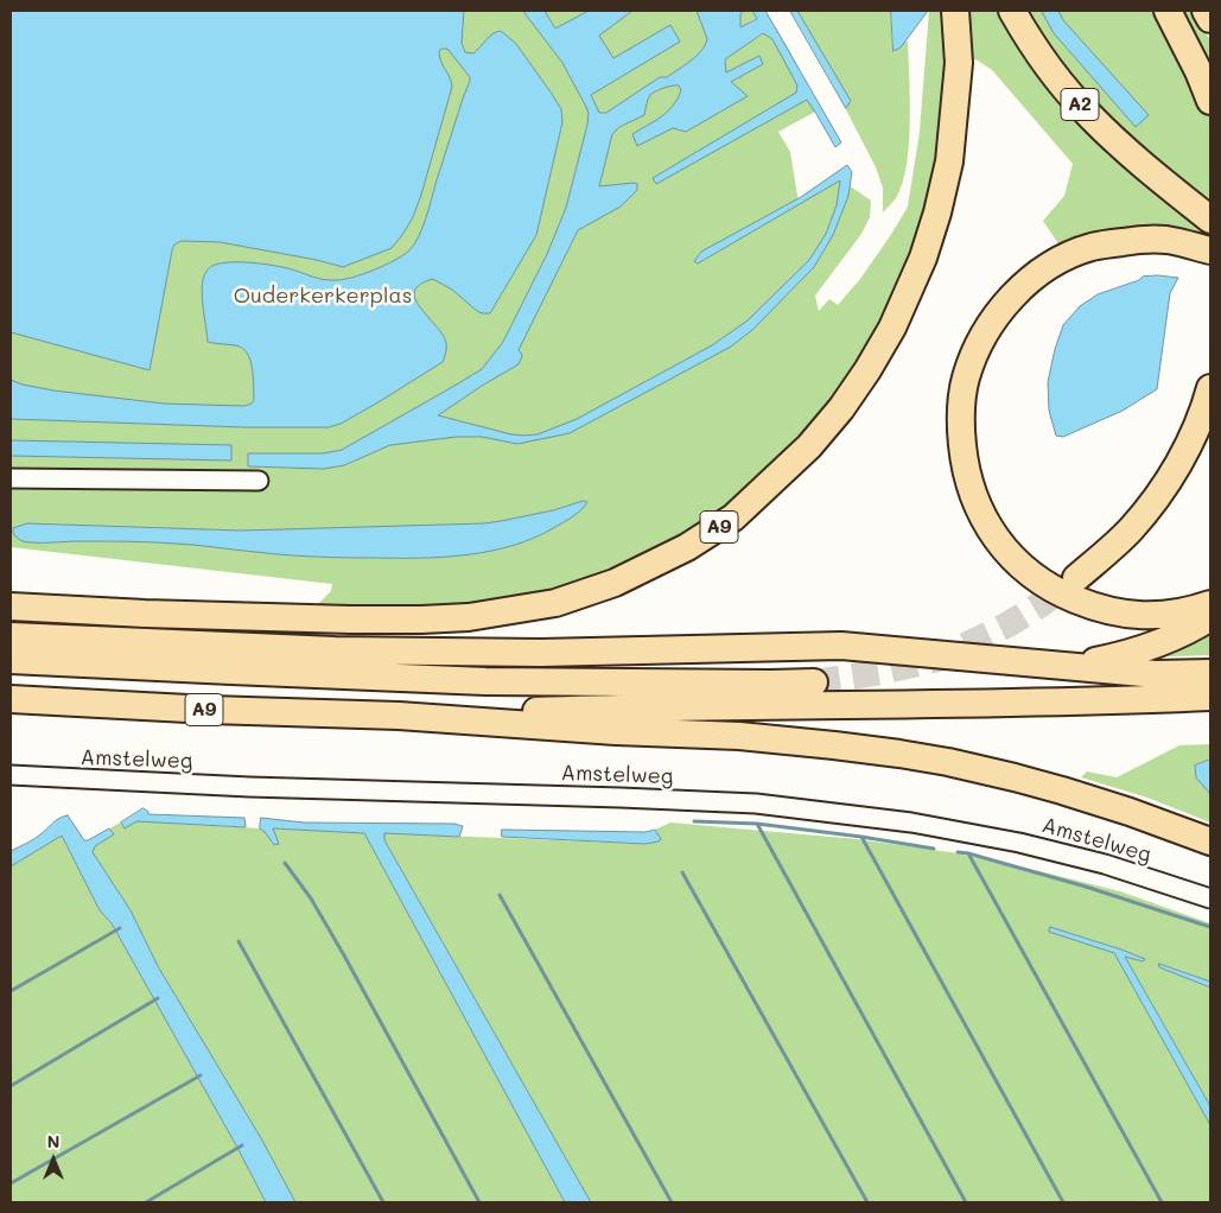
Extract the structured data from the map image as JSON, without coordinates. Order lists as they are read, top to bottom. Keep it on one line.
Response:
{"streets":{"highway":["A2","A9"],"street":["Amstelweg"]},"parks":["Ouderkerkerplas"],"north":"top"}
